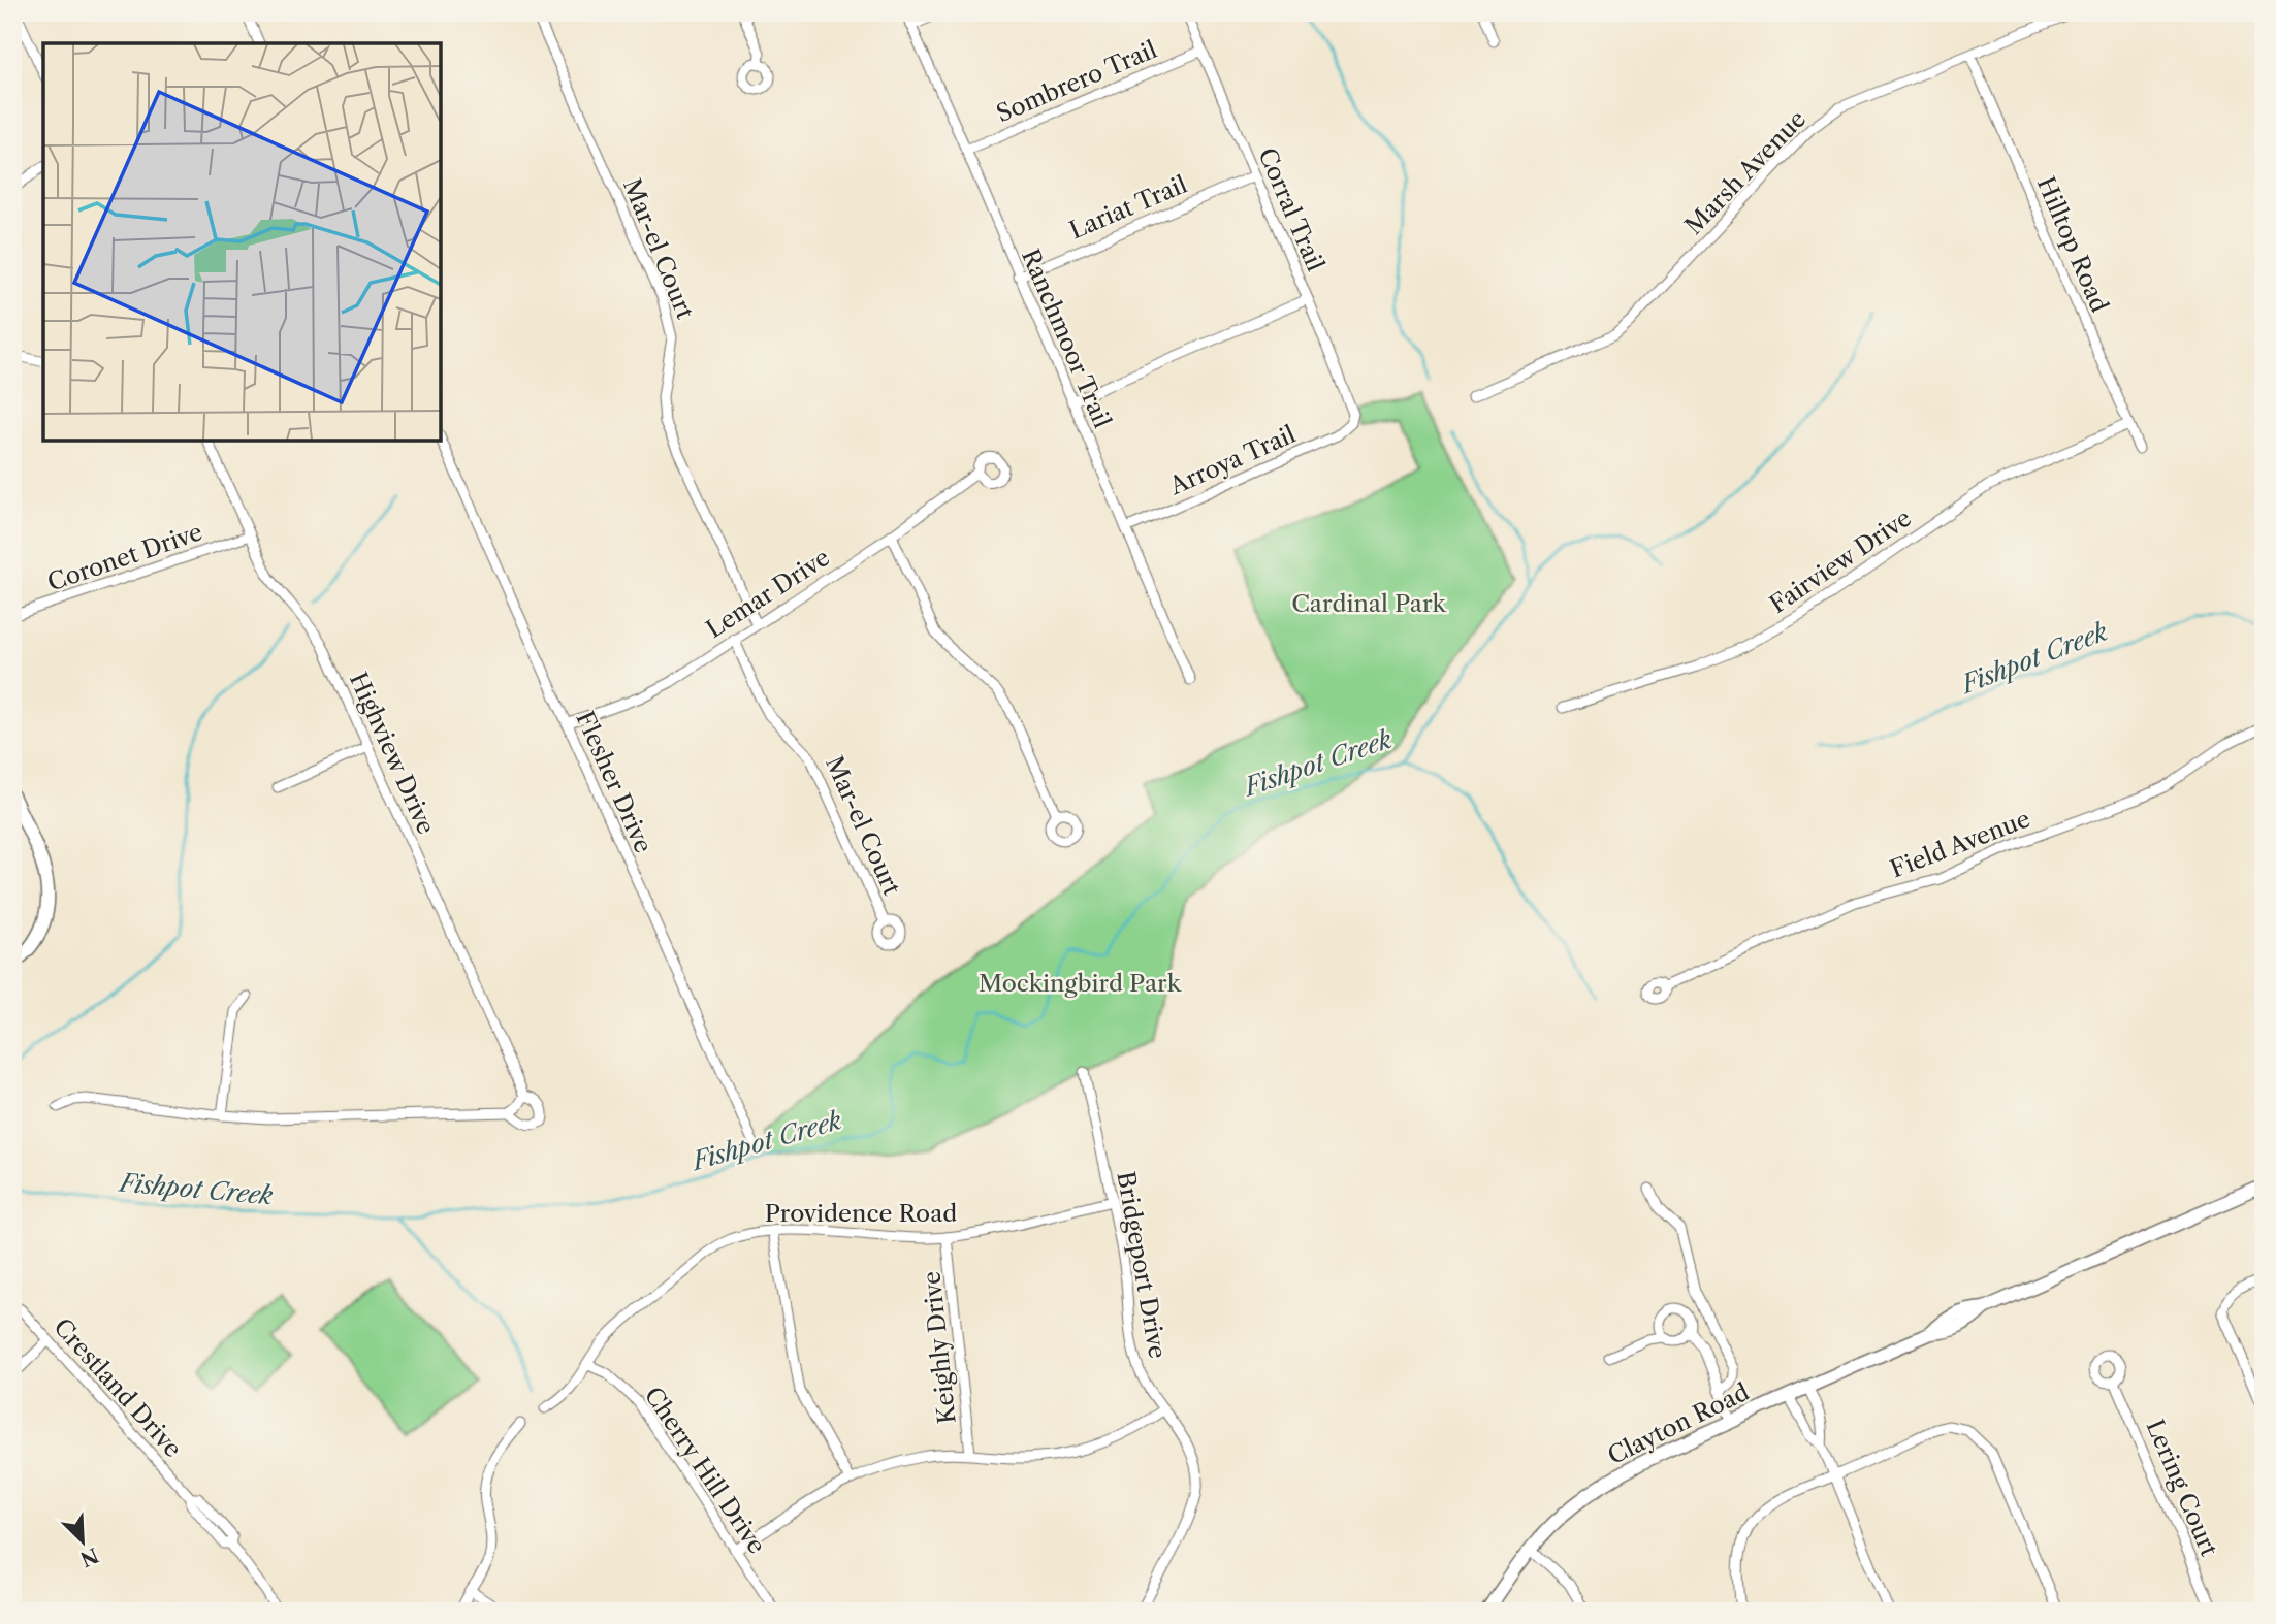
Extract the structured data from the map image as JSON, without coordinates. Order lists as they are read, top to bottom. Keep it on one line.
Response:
{"streets":{"main road":["Clayton Road"],"street":["Sombrero Trail","Marsh Avenue","Lariat Trail","Corral Trail","Hilltop Road","Mar-el Court","Ranchmoor Trail","Arroya Trail","Coronet Drive","Fairview Drive","Lemar Drive","Highview Drive","Flesher Drive","Field Avenue","Providence Road","Bridgeport Drive","Keighly Drive","Crestland Drive","Cherry Hill Drive","Lering Court"]},"crossings":[["Sombrero Trail","Corral Trail"],["Sombrero Trail","Ranchmoor Trail"],["Marsh Avenue","Hilltop Road"],["Lariat Trail","Corral Trail"],["Lariat Trail","Ranchmoor Trail"],["Corral Trail","Arroya Trail"],["Hilltop Road","Fairview Drive"],["Mar-el Court","Lemar Drive"],["Ranchmoor Trail","Arroya Trail"],["Coronet Drive","Highview Drive"],["Lemar Drive","Flesher Drive"],["Providence Road","Bridgeport Drive"],["Providence Road","Keighly Drive"],["Providence Road","Cherry Hill Drive"]],"water":["Fishpot Creek"],"parks":["Cardinal Park","Mockingbird Park"],"north":"bottom right"}
